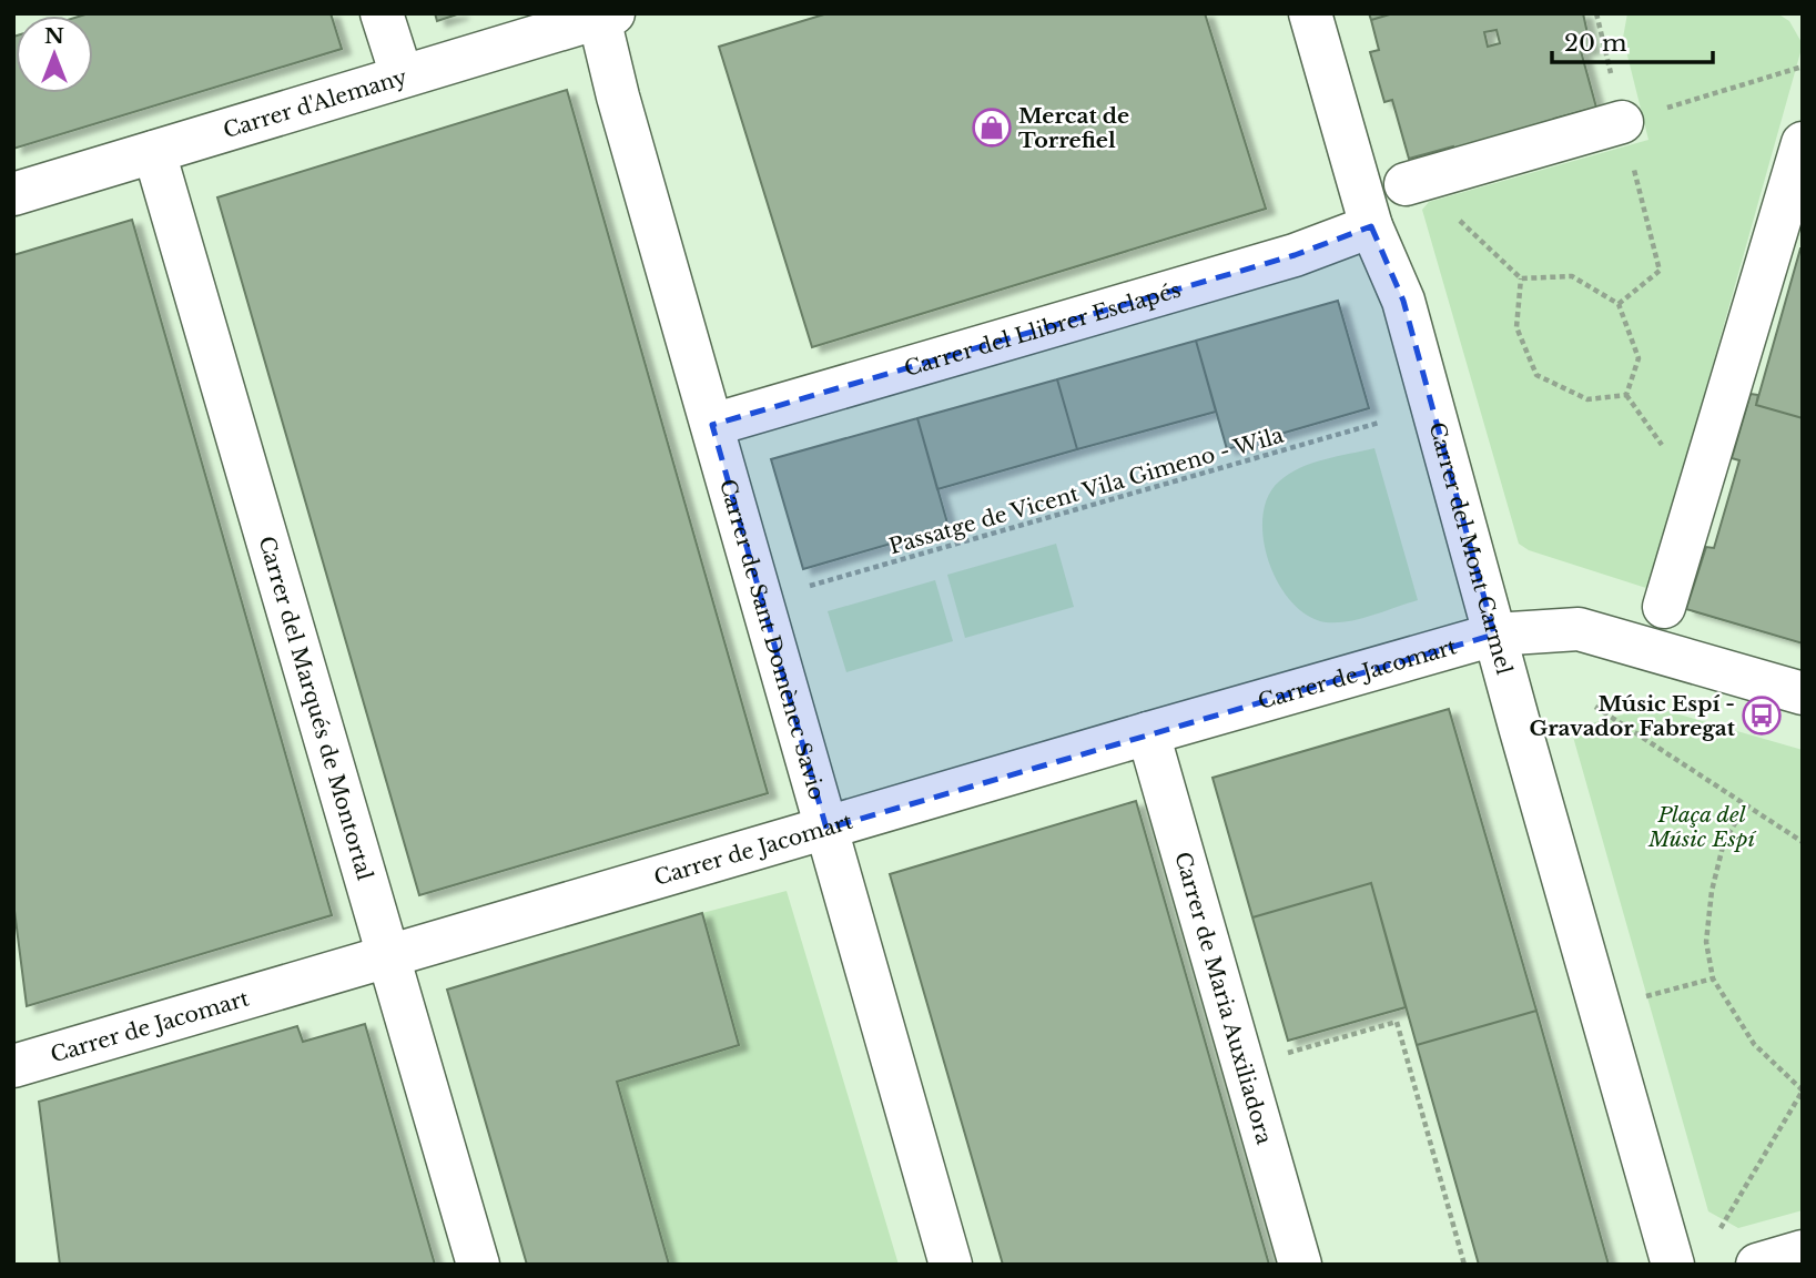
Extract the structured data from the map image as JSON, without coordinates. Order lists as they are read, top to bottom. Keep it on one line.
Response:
{"streets":{"street":["Carrer d'Alemany","Carrer del Llibrer Esclapés","Carrer del Mont Carmel","Carrer de Sant Domènec Savio","Carrer de Jacomart","Carrer del Marqués de Montortal","Carrer de Maria Auxiliadora"],"path":["Passatge de Vicent Vila Gimeno - Wila"]},"crossings":[["Carrer d'Alemany","Carrer de Sant Domènec Savio"],["Carrer d'Alemany","Carrer del Marqués de Montortal"],["Carrer del Llibrer Esclapés","Carrer del Mont Carmel"],["Carrer del Llibrer Esclapés","Carrer de Sant Domènec Savio"],["Carrer del Mont Carmel","Carrer de Jacomart"],["Carrer de Sant Domènec Savio","Carrer de Jacomart"],["Carrer de Jacomart","Carrer del Marqués de Montortal"],["Carrer de Jacomart","Carrer de Maria Auxiliadora"]],"parks":["Plaça del Músic Espí"],"places":{"shop":["Mercat de Torrefiel"],"bus stop":["Músic Espí - Gravador Fabregat"]},"scale_bar":"20 m","north":"top"}
